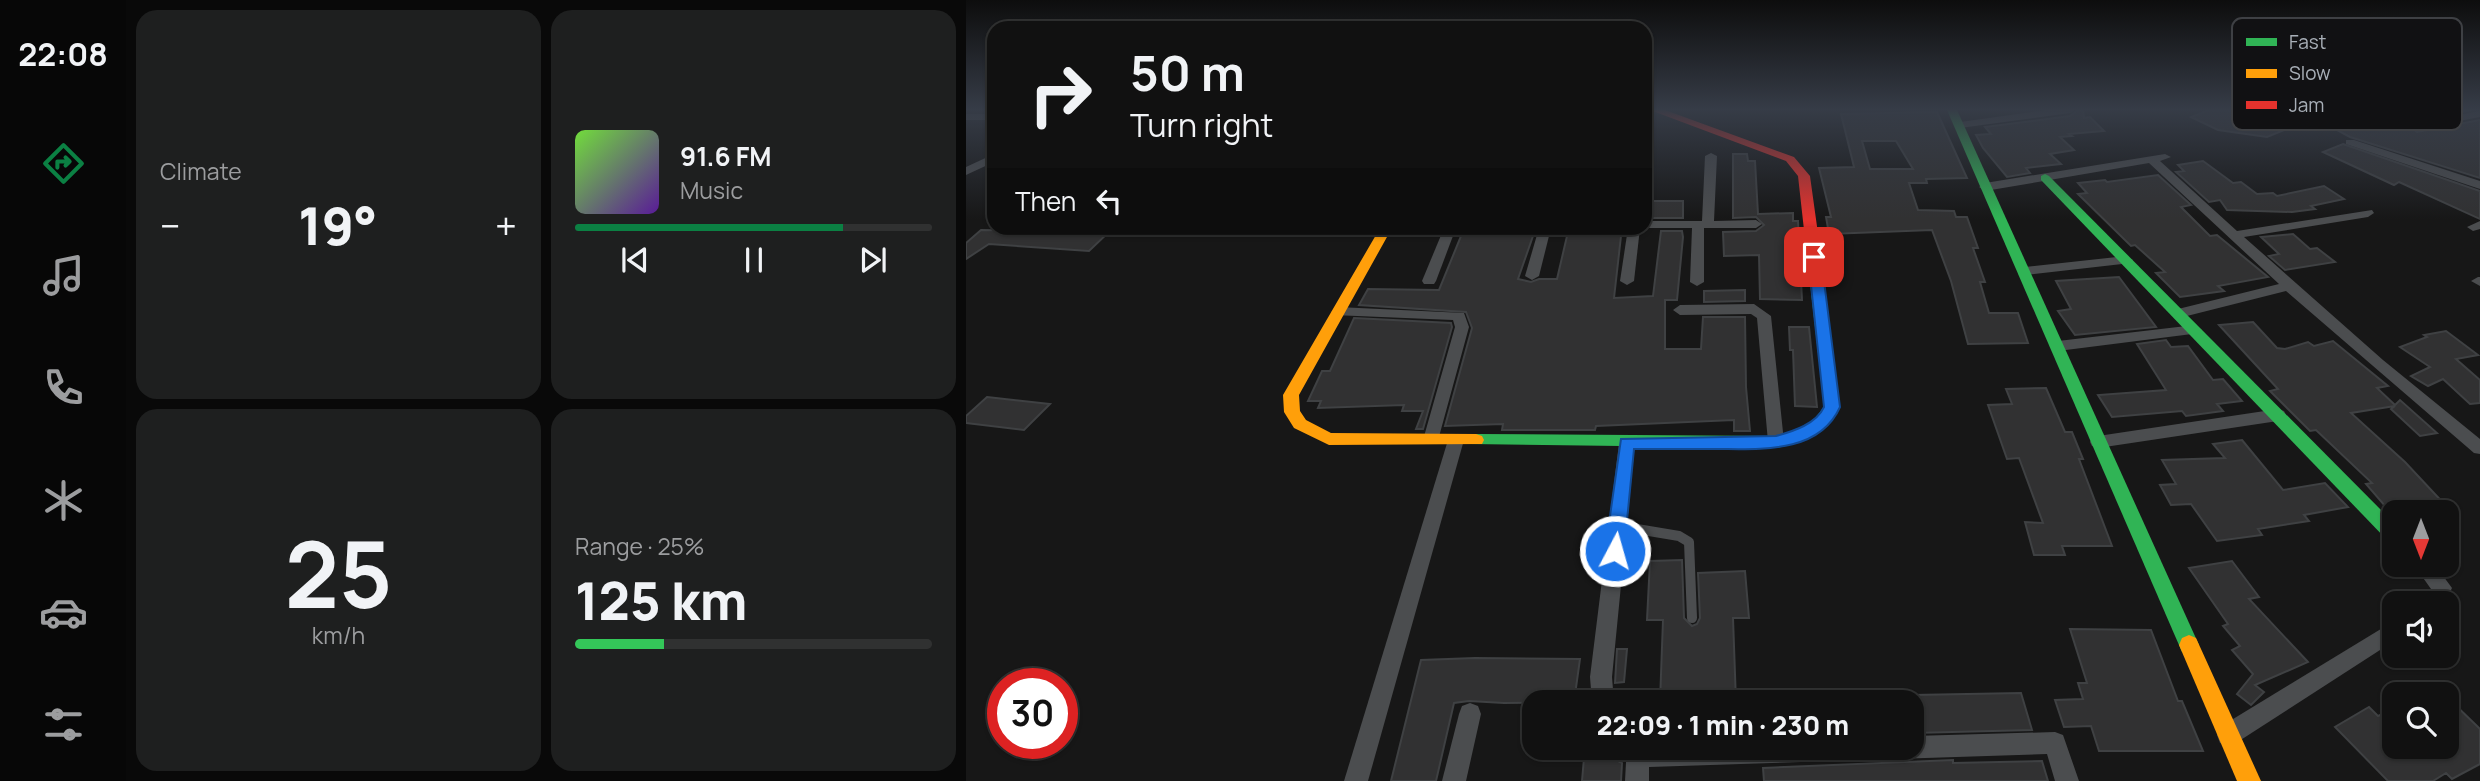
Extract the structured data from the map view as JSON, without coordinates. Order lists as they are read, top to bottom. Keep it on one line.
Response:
{"legend":["Fast","Slow","Jam"],"north":"bottom","page":{"tabs":"22:08","tile":["Climate",["25","km/h"],["Range · 25%","125 km"]],"turn":["50 m","Turn right"],"song":["91.6 FM","Music"],"then":"Then","heat":["−","19°","+"],"limit":"30","trip":"22:09 · 1 min · 230 m"}}
